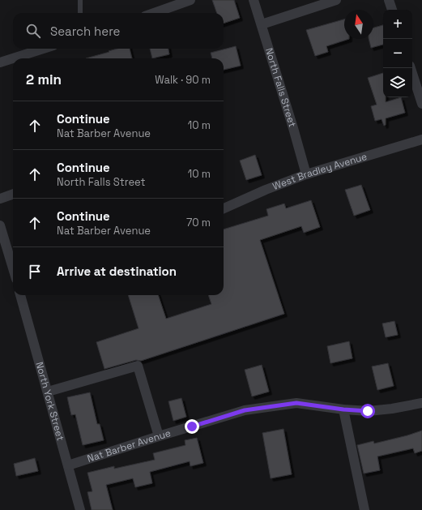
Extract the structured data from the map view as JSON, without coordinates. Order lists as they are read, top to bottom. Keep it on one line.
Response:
{"streets":{"street":["North Falls Street","West Bradley Avenue","North York Street","Nat Barber Avenue"]},"crossings":[["North Falls Street","West Bradley Avenue"],["North York Street","Nat Barber Avenue"]],"north":"top","page":{"map_buttons":["+","−"],"search":"Search here","heading":["2 min","Walk · 90 m"],"list":[["Continue","Nat Barber Avenue","10 m"],["Continue","North Falls Street","10 m"],["Continue","Nat Barber Avenue","70 m"],"Arrive at destination"]}}
